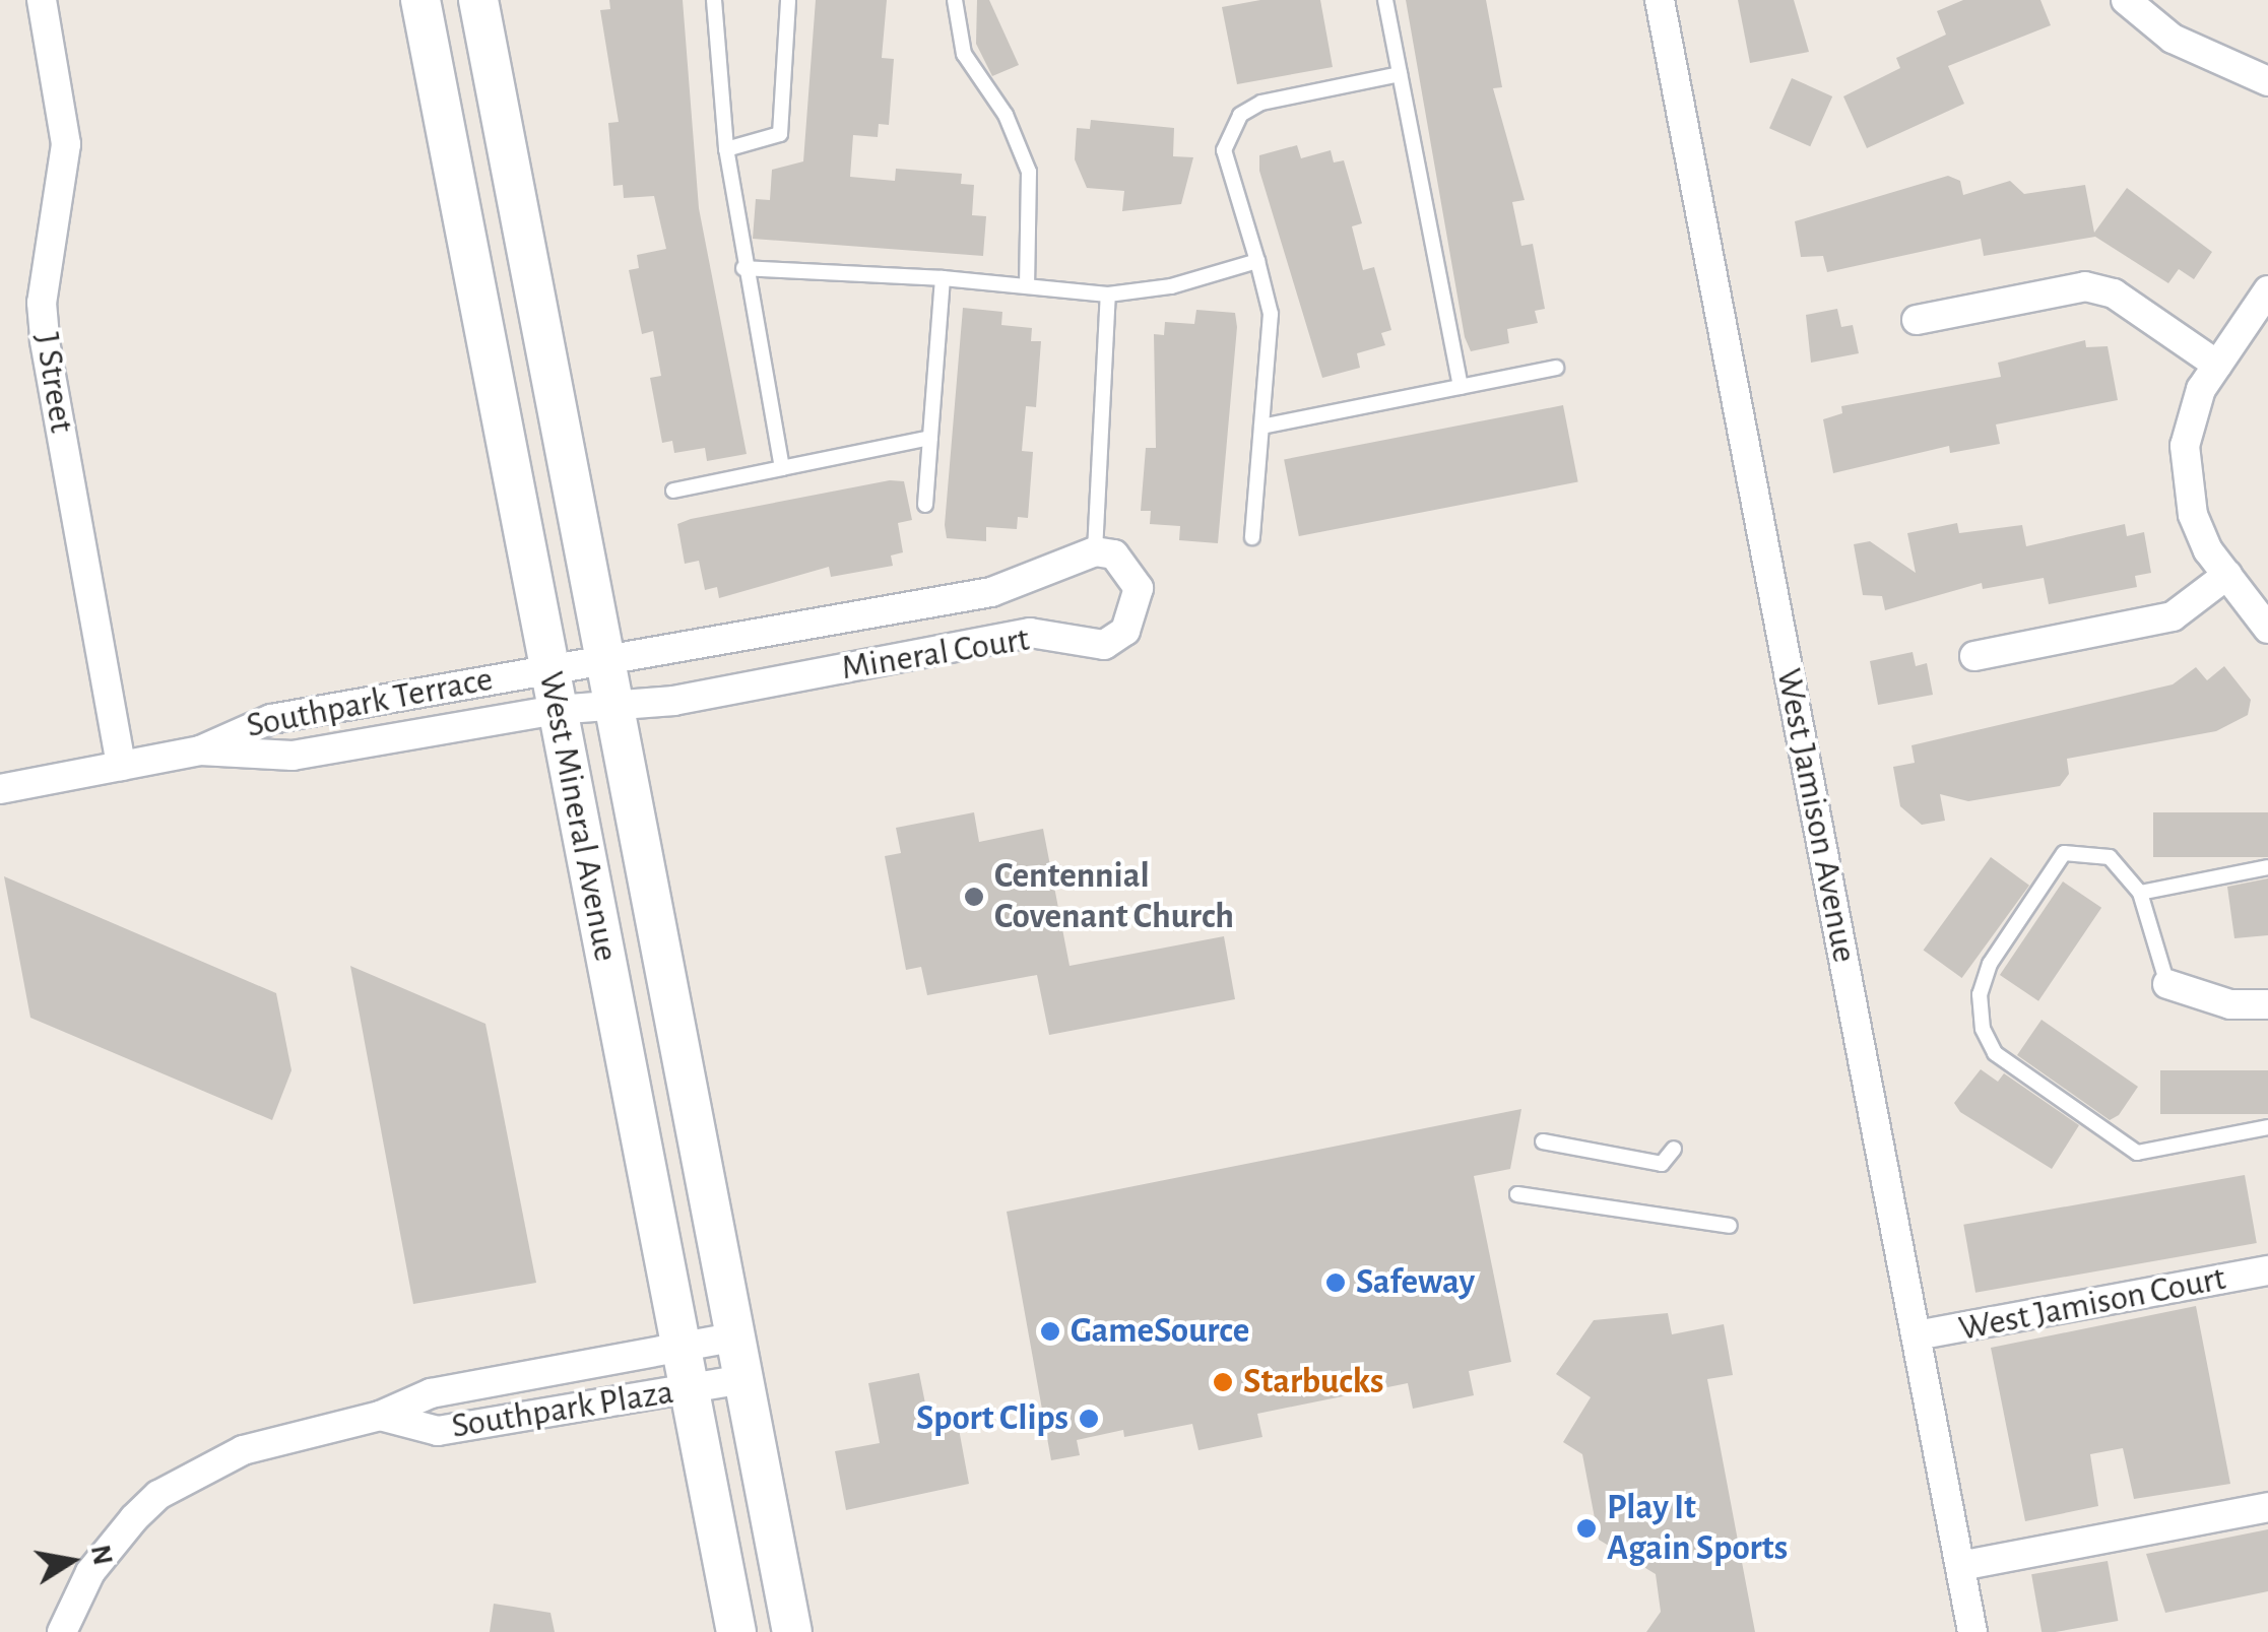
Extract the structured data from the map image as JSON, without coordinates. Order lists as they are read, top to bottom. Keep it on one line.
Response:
{"streets":{"main road":["West Mineral Avenue"],"street":["J Street","Mineral Court","Southpark Terrace","West Jamison Avenue","West Jamison Court","Southpark Plaza"]},"crossings":[["J Street","Southpark Terrace"],["Mineral Court","Southpark Terrace"],["Mineral Court","West Mineral Avenue"],["Southpark Terrace","West Mineral Avenue"],["West Jamison Avenue","West Jamison Court"],["West Mineral Avenue","Southpark Plaza"]],"places":["Centennial Covenant Church","Safeway","GameSource","Starbucks","Sport Clips","Play It Again Sports"],"north":"right"}
